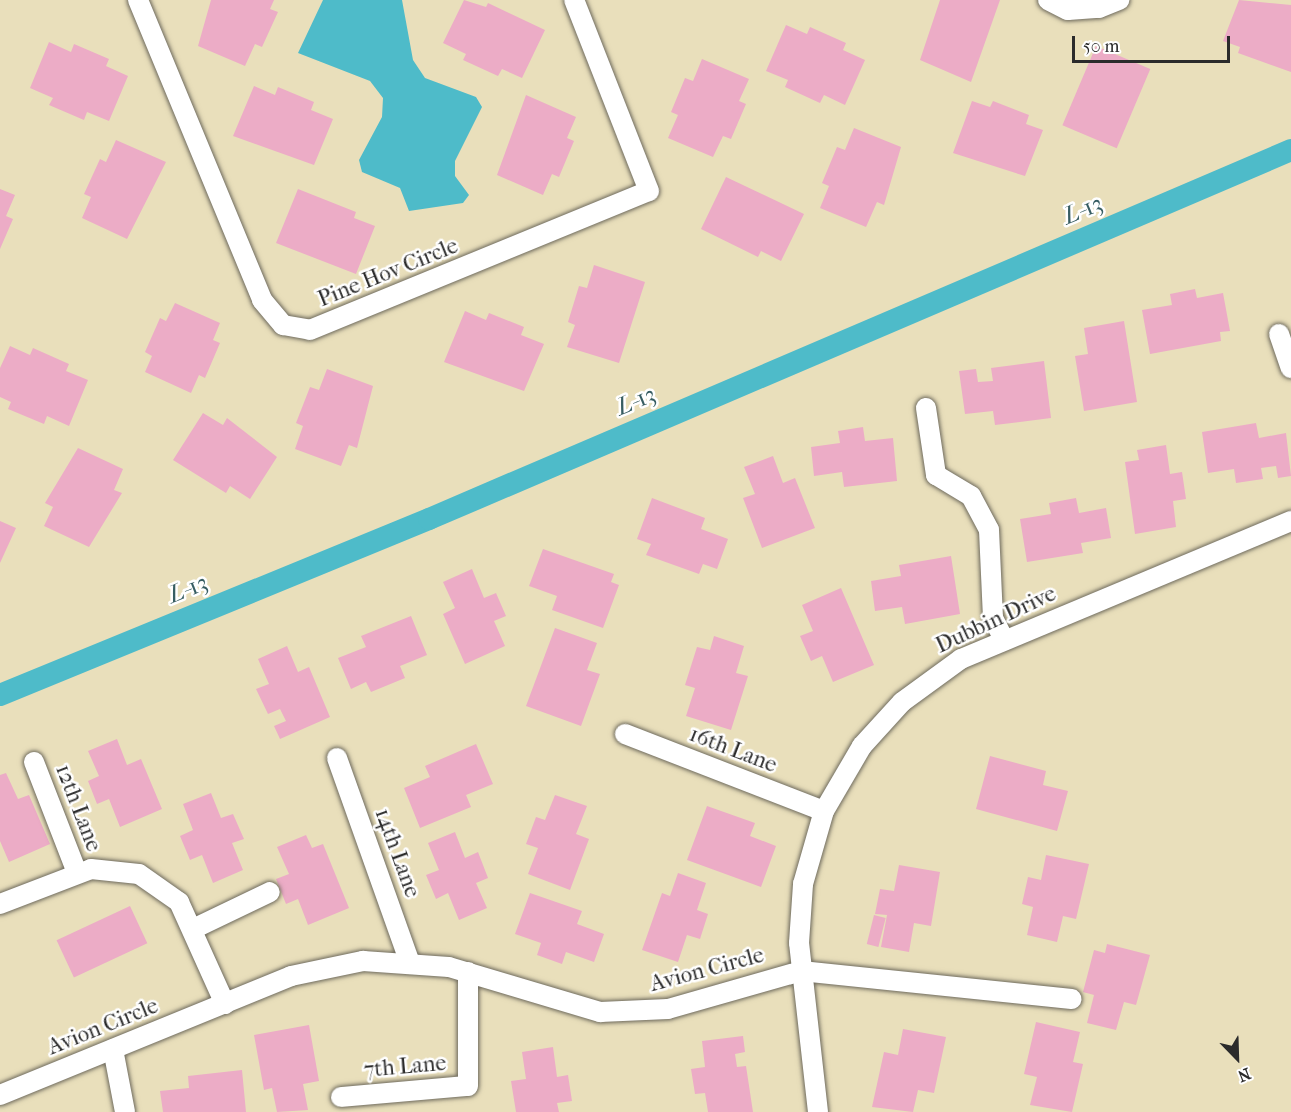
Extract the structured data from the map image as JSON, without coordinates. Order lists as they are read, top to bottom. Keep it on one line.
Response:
{"streets":{"street":["Pine Hov Circle","Dubbin Drive","16th Lane","12th Lane","14th Lane","Avion Circle","7th Lane"]},"crossings":[["Dubbin Drive","16th Lane"],["Dubbin Drive","Avion Circle"],["14th Lane","Avion Circle"],["Avion Circle","7th Lane"]],"water":["L-13"],"scale_bar":"50 m","north":"bottom right"}
